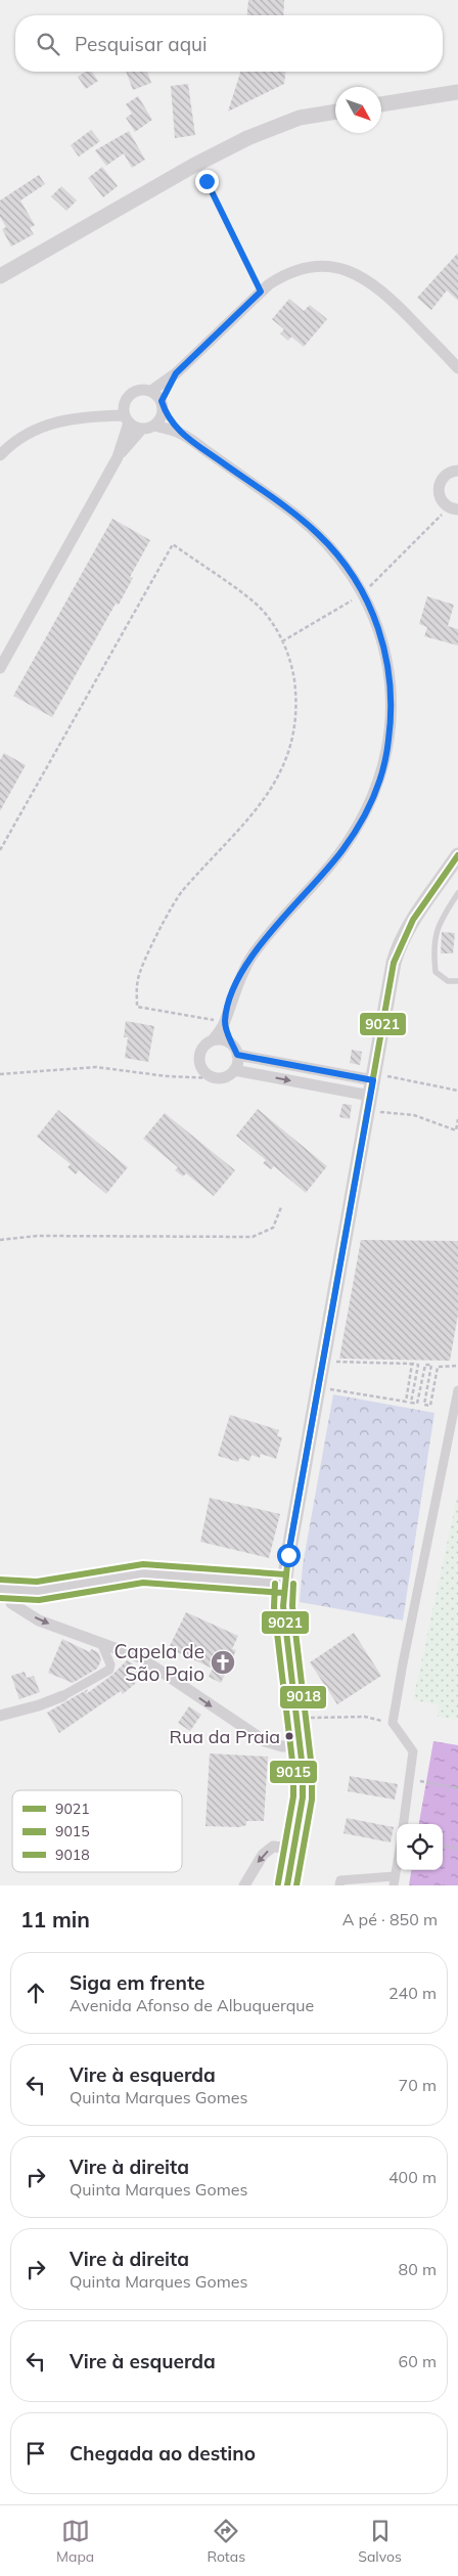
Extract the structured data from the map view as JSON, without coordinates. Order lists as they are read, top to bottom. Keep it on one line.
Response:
{"places":{"church":["Capela de São Paio"],"other":["Rua da Praia"]},"lines":["transit line 9021","transit line 9018","transit line 9015"],"legend":["9021","9015","9018"],"north":"bottom right","page":{"search":"Pesquisar aqui","heading":["11 min","A pé · 850 m"],"list":[["Siga em frente","Avenida Afonso de Albuquerque","240 m"],["Vire à esquerda","Quinta Marques Gomes","70 m"],["Vire à direita","Quinta Marques Gomes","400 m"],["Vire à direita","Quinta Marques Gomes","80 m"],["Vire à esquerda","60 m"],"Chegada ao destino"],"nav":["Mapa","Rotas","Salvos"]}}
